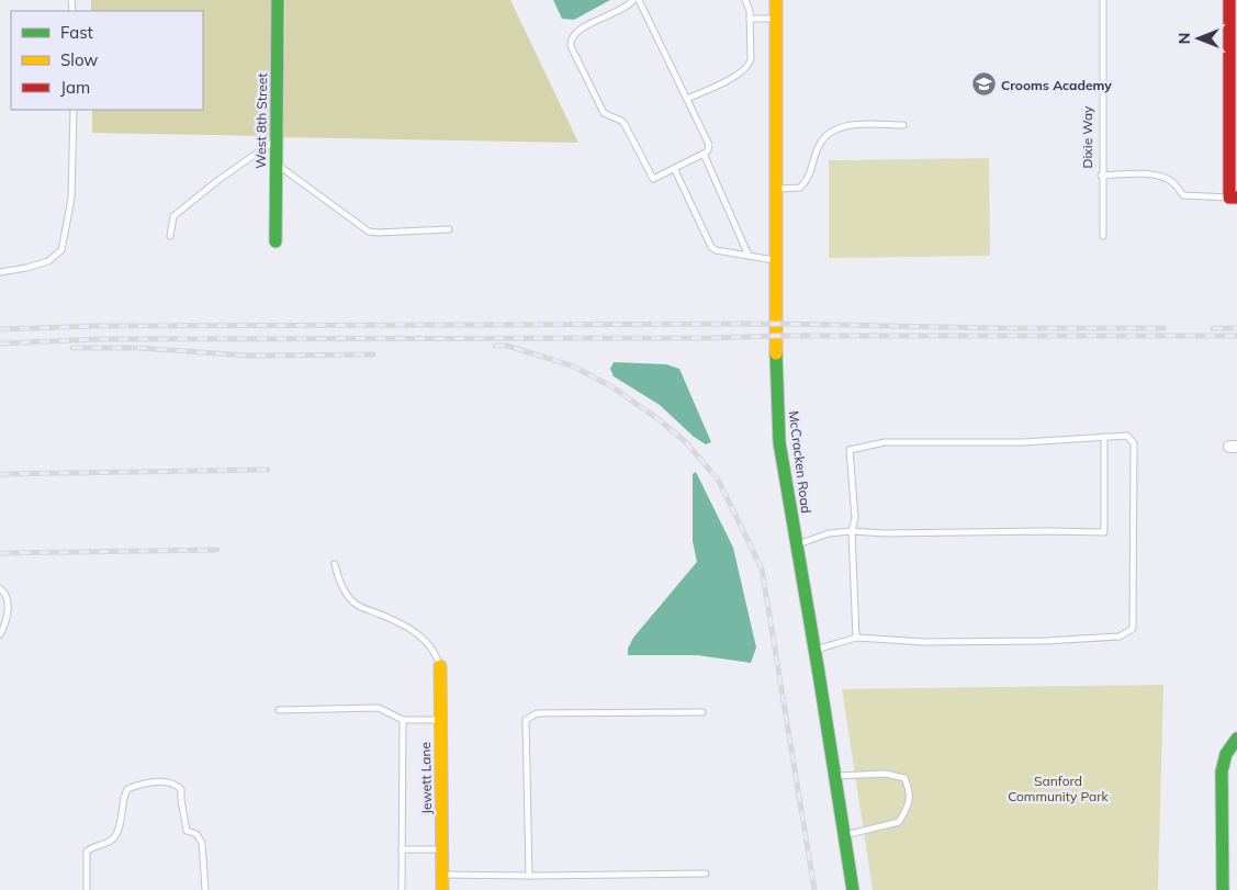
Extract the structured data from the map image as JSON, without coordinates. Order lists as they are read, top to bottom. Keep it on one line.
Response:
{"streets":{"street":["West 8th Street","McCracken Road","Jewett Lane"],"lane":["Dixie Way"]},"parks":["Sanford Community Park"],"places":{"school or university":["Crooms Academy"]},"legend":["Fast","Slow","Jam"],"north":"left"}
